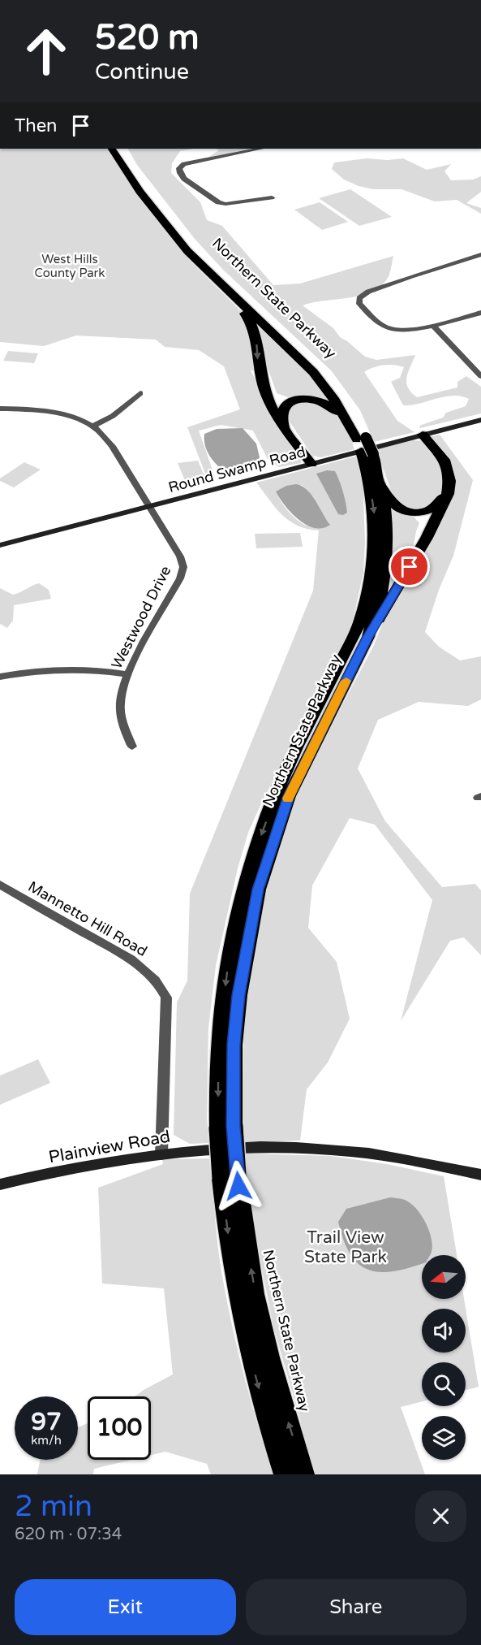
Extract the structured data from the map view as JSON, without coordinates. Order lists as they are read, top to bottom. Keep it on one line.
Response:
{"streets":{"highway":["Northern State Parkway"],"street":["Round Swamp Road","Westwood Drive","Mannetto Hill Road","Plainview Road"]},"crossings":[["Round Swamp Road","Westwood Drive"],["Mannetto Hill Road","Plainview Road"]],"parks":["West Hills County Park","Trail View State Park"],"north":"left","page":{"turn":["520 m","Continue"],"then":"Then","speed":"97 km/h","limit":"100","heading":["2 min","620 m · 07:34"],"buttons":["Exit","Share"]}}
